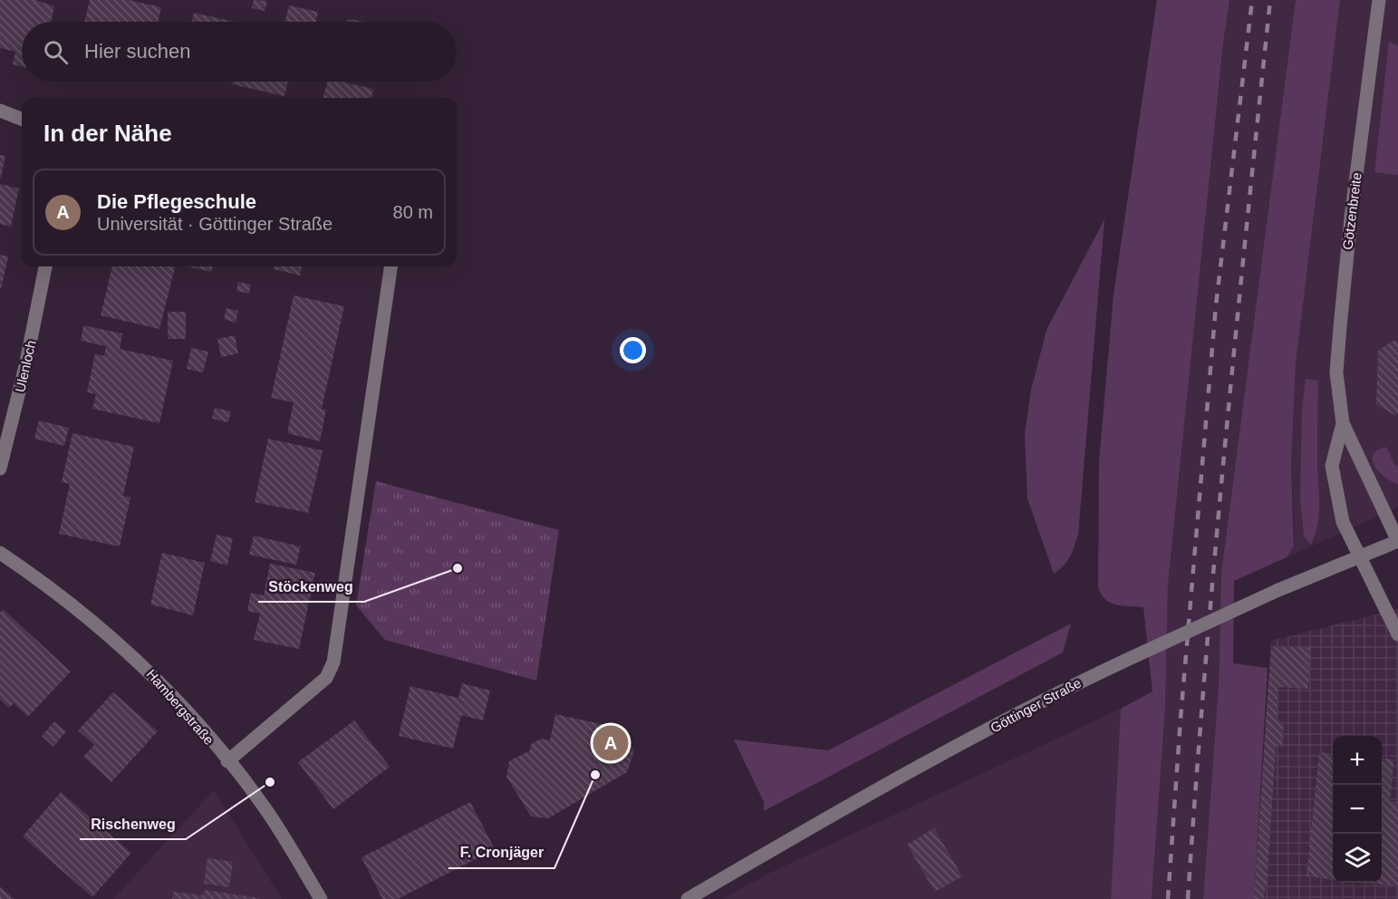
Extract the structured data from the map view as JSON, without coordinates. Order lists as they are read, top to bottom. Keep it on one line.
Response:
{"streets":{"street":["Götzenbreite","Ulenloch","Göttinger Straße","Hambergstraße"]},"crossings":[["Götzenbreite","Göttinger Straße"]],"places":["Stöckenweg","F. Cronjäger","Rischenweg"],"page":{"search":"Hier suchen","heading":"In der Nähe","list":[{"mark":"A","name":"Die Pflegeschule","note":"Universität · Göttinger Straße","value":"80 m"}],"pins":"A","map_buttons":["+","−"]}}
